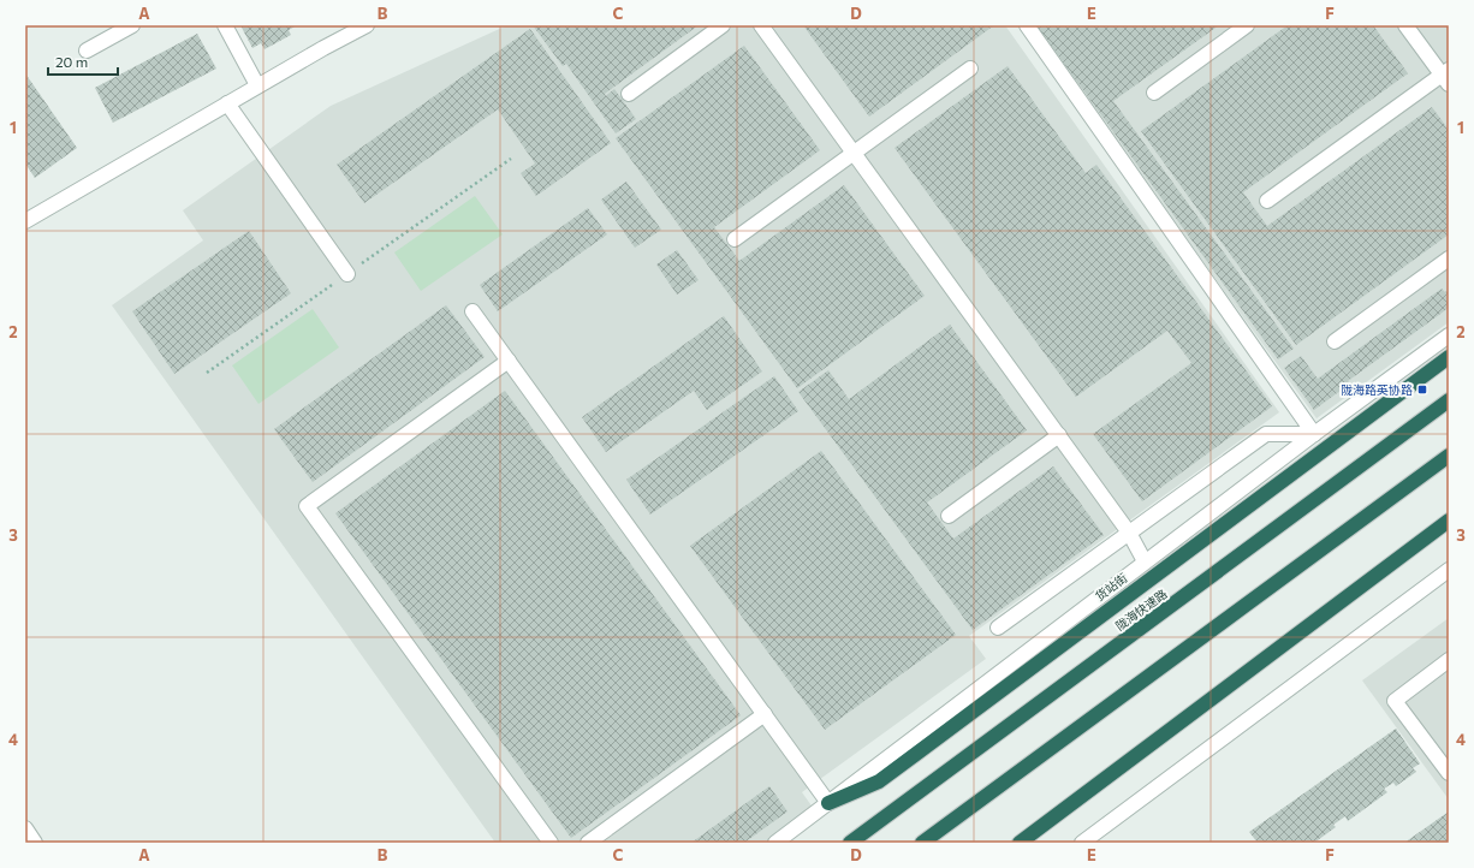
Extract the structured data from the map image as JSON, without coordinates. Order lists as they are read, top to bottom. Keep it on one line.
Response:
{"streets":{"highway":["陇海快速路"],"street":["货站街"]},"places":{"transit":["陇海路英协路"]},"scale_bar":"20 m","grid":{"columns":["A","B","C","D","E","F"],"rows":["1","2","3","4"]}}
